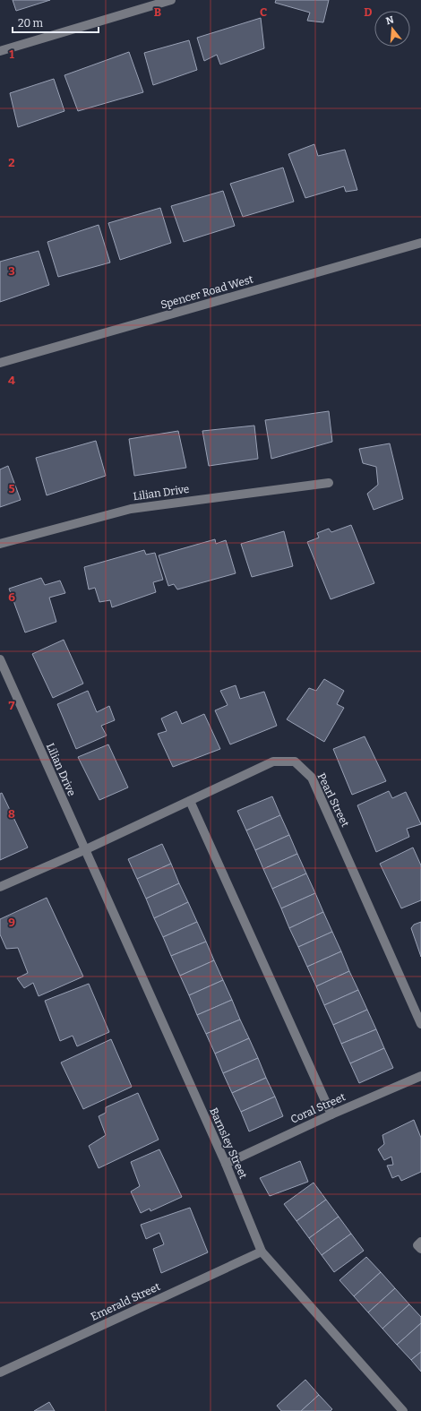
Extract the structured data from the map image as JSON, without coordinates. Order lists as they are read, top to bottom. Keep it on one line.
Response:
{"streets":{"street":["Spencer Road West","Lilian Drive","Pearl Street","Coral Street","Barnsley Street","Emerald Street"]},"crossings":[["Lilian Drive","Pearl Street"],["Lilian Drive","Barnsley Street"],["Pearl Street","Barnsley Street"],["Coral Street","Barnsley Street"],["Barnsley Street","Emerald Street"]],"scale_bar":"20 m","north":"top","grid":{"columns":["B","C","D"],"rows":["1","2","3","4","5","6","7","8","9"]}}
